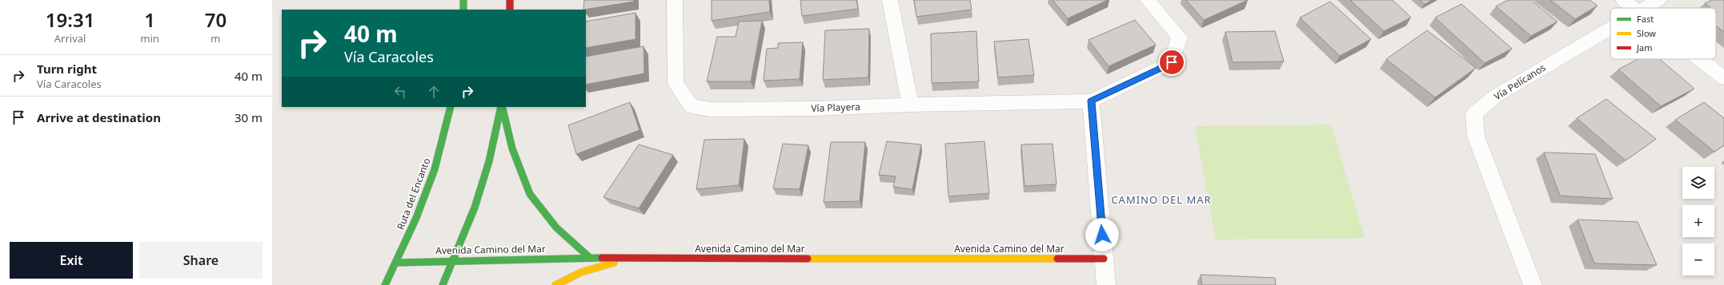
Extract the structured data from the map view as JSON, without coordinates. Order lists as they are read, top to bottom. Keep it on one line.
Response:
{"streets":{"main road":["Ruta del Encanto","Avenida Camino del Mar"],"street":["Vía Pelícanos","Vía Playera"]},"crossings":[["Ruta del Encanto","Avenida Camino del Mar"]],"districts":["CAMINO DEL MAR"],"legend":["Fast","Slow","Jam"],"page":{"eta":["19:31","Arrival","1","min","70","m"],"turn":["40 m","Vía Caracoles"],"list":[{"name":"Turn right","note":"Vía Caracoles","value":"40 m"},{"name":"Arrive at destination","value":"30 m"}],"map_buttons":["+","−"],"buttons":["Exit","Share"]}}
